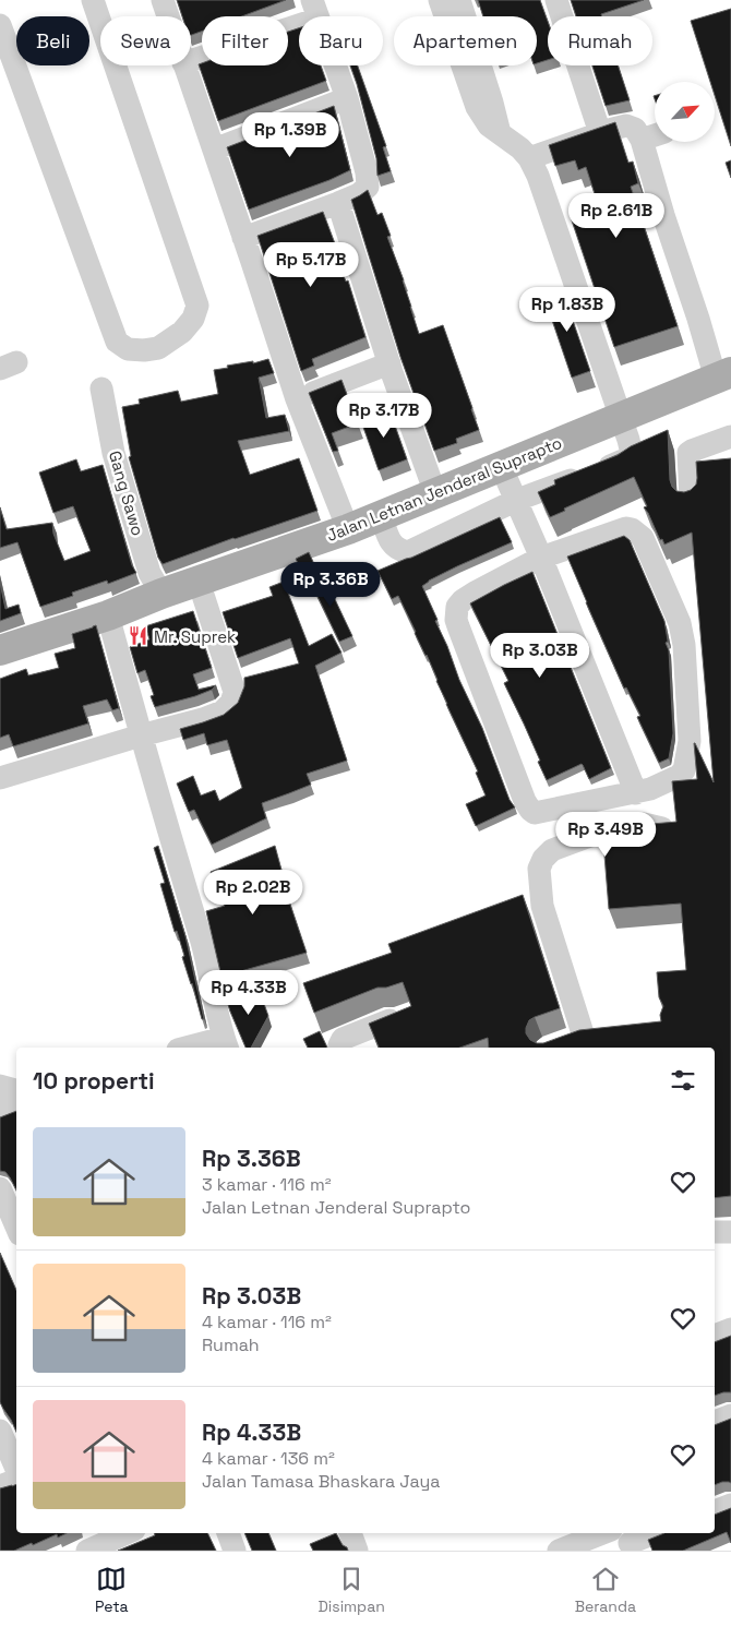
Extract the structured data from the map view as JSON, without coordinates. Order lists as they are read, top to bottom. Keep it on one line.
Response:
{"streets":{"main road":["Jalan Letnan Jenderal Suprapto"],"street":["Gang Sawo"]},"crossings":[["Jalan Letnan Jenderal Suprapto","Gang Sawo"]],"places":{"restaurant":["Mr. Suprek"]},"north":"top right","page":{"chip":["Beli","Sewa","Filter","Baru","Apartemen","Rumah"],"price":["Rp 1.39B","Rp 2.61B","Rp 5.17B","Rp 1.83B","Rp 3.17B","Rp 3.36B","Rp 3.03B","Rp 3.49B","Rp 2.02B","Rp 4.33B"],"heading":"10 properti","list":[{"name":"Rp 3.36B","note":"3 kamar · 116 m² · Jalan Letnan Jenderal Suprapto"},{"name":"Rp 3.03B","note":"4 kamar · 116 m² · Rumah"},{"name":"Rp 4.33B","note":"4 kamar · 136 m² · Jalan Tamasa Bhaskara Jaya"}],"tabs":["Peta","Disimpan","Beranda"]}}
